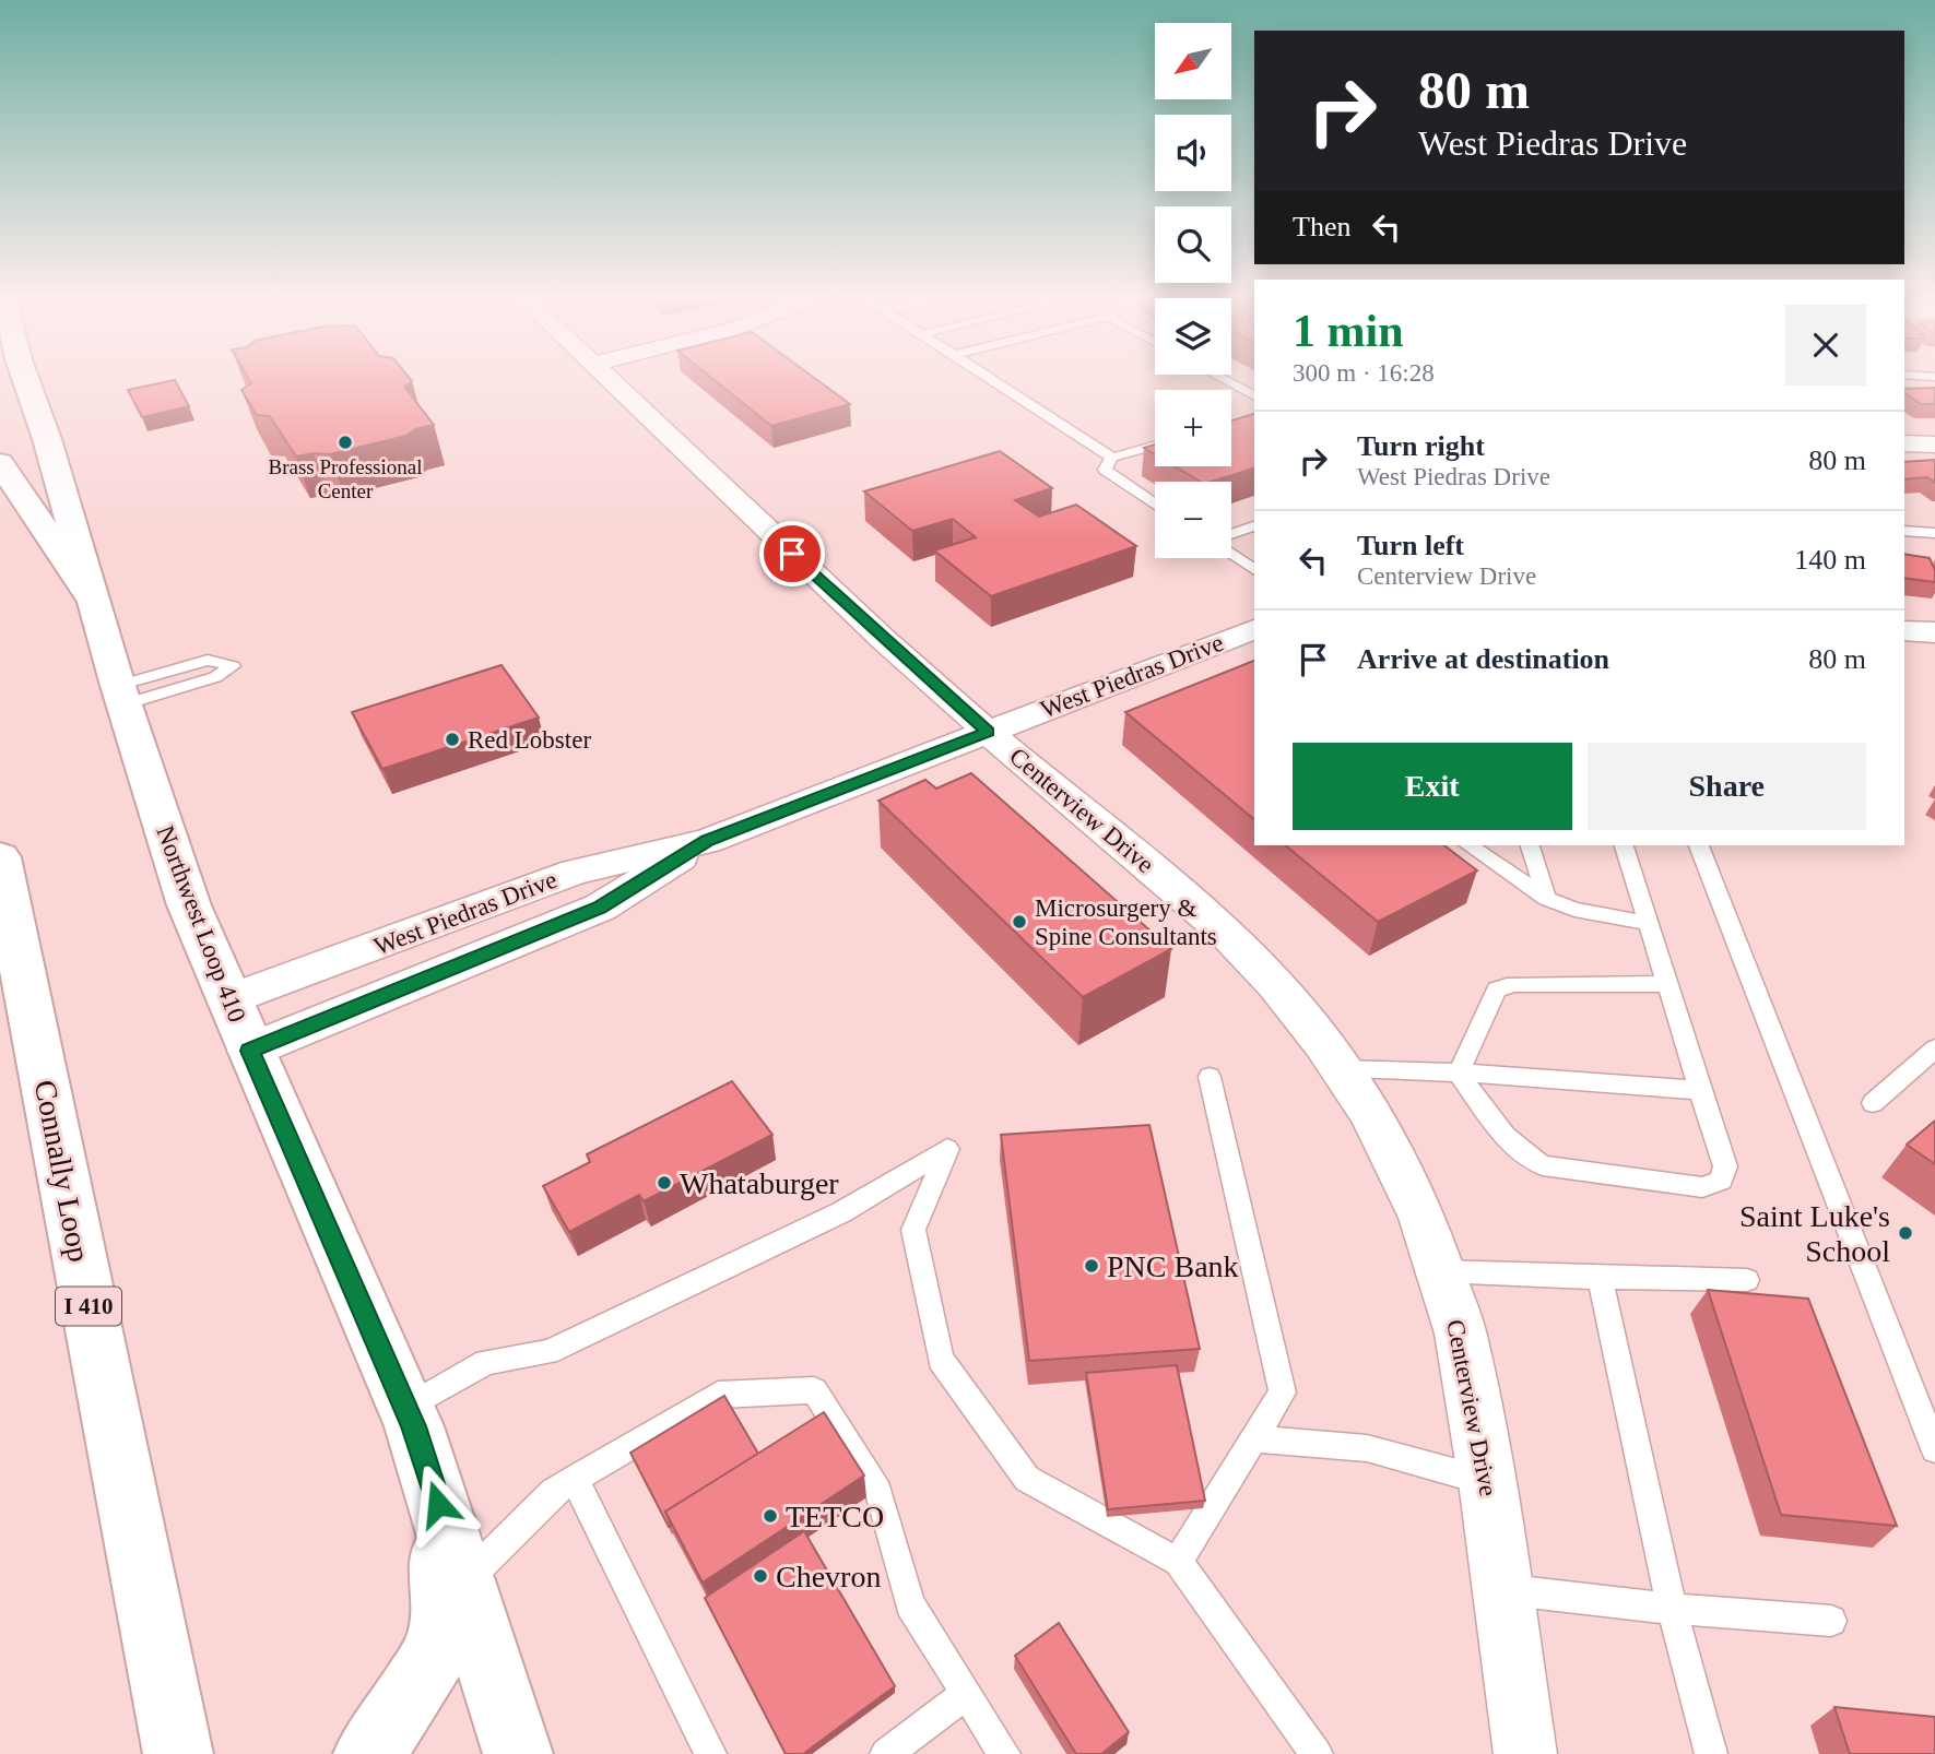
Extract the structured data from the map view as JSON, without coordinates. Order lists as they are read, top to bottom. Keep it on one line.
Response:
{"streets":{"main road":["Northwest Loop 410","Connally Loop","I 410"],"street":["West Piedras Drive","Centerview Drive"]},"crossings":[["West Piedras Drive","Centerview Drive"],["West Piedras Drive","Northwest Loop 410"]],"places":["Brass Professional Center","Red Lobster","Microsurgery & Spine Consultants","Whataburger","Saint Luke's School","PNC Bank","TETCO","Chevron"],"north":"bottom left","page":{"map_buttons":["+","−"],"turn":["80 m","West Piedras Drive"],"then":"Then","heading":["1 min","300 m · 16:28"],"list":[{"name":"Turn right","note":"West Piedras Drive","value":"80 m"},{"name":"Turn left","note":"Centerview Drive","value":"140 m"},{"name":"Arrive at destination","value":"80 m"}],"buttons":["Exit","Share"]}}
